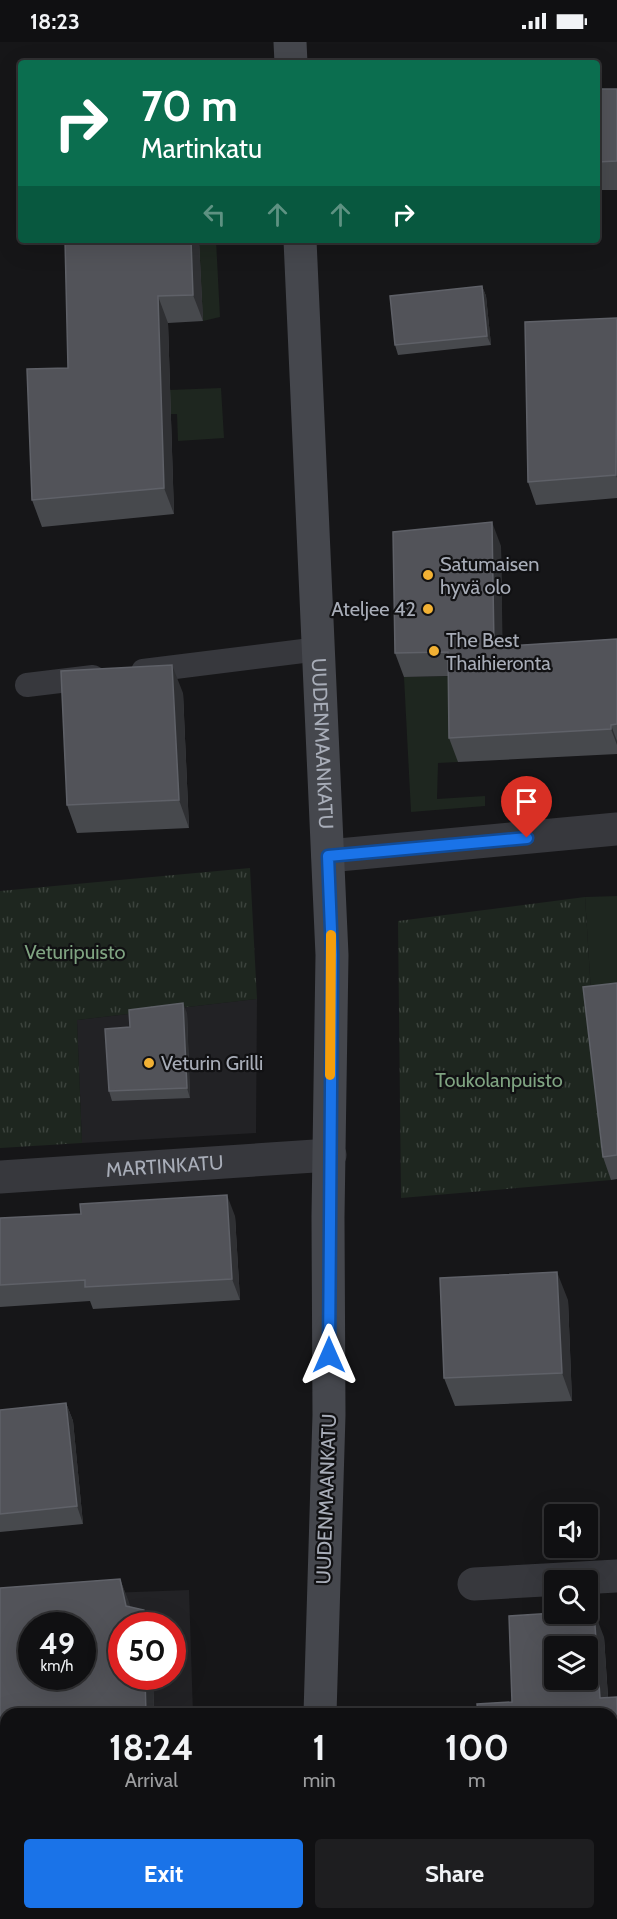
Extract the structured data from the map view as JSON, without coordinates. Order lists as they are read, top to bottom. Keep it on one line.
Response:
{"streets":{"main road":["UUDENMAANKATU"],"street":["MARTINKATU"]},"crossings":[["UUDENMAANKATU","MARTINKATU"]],"parks":["Veturipuisto","Toukolanpuisto"],"places":["Satumaisen hyvä olo","Ateljee 42","The Best Thaihieronta","Veturin Grilli"],"page":{"status":"18:23","turn":["70 m","Martinkatu"],"speed":"49 km/h","limit":"50","eta":["18:24","Arrival","1","min","100","m"],"buttons":["Exit","Share"]}}
